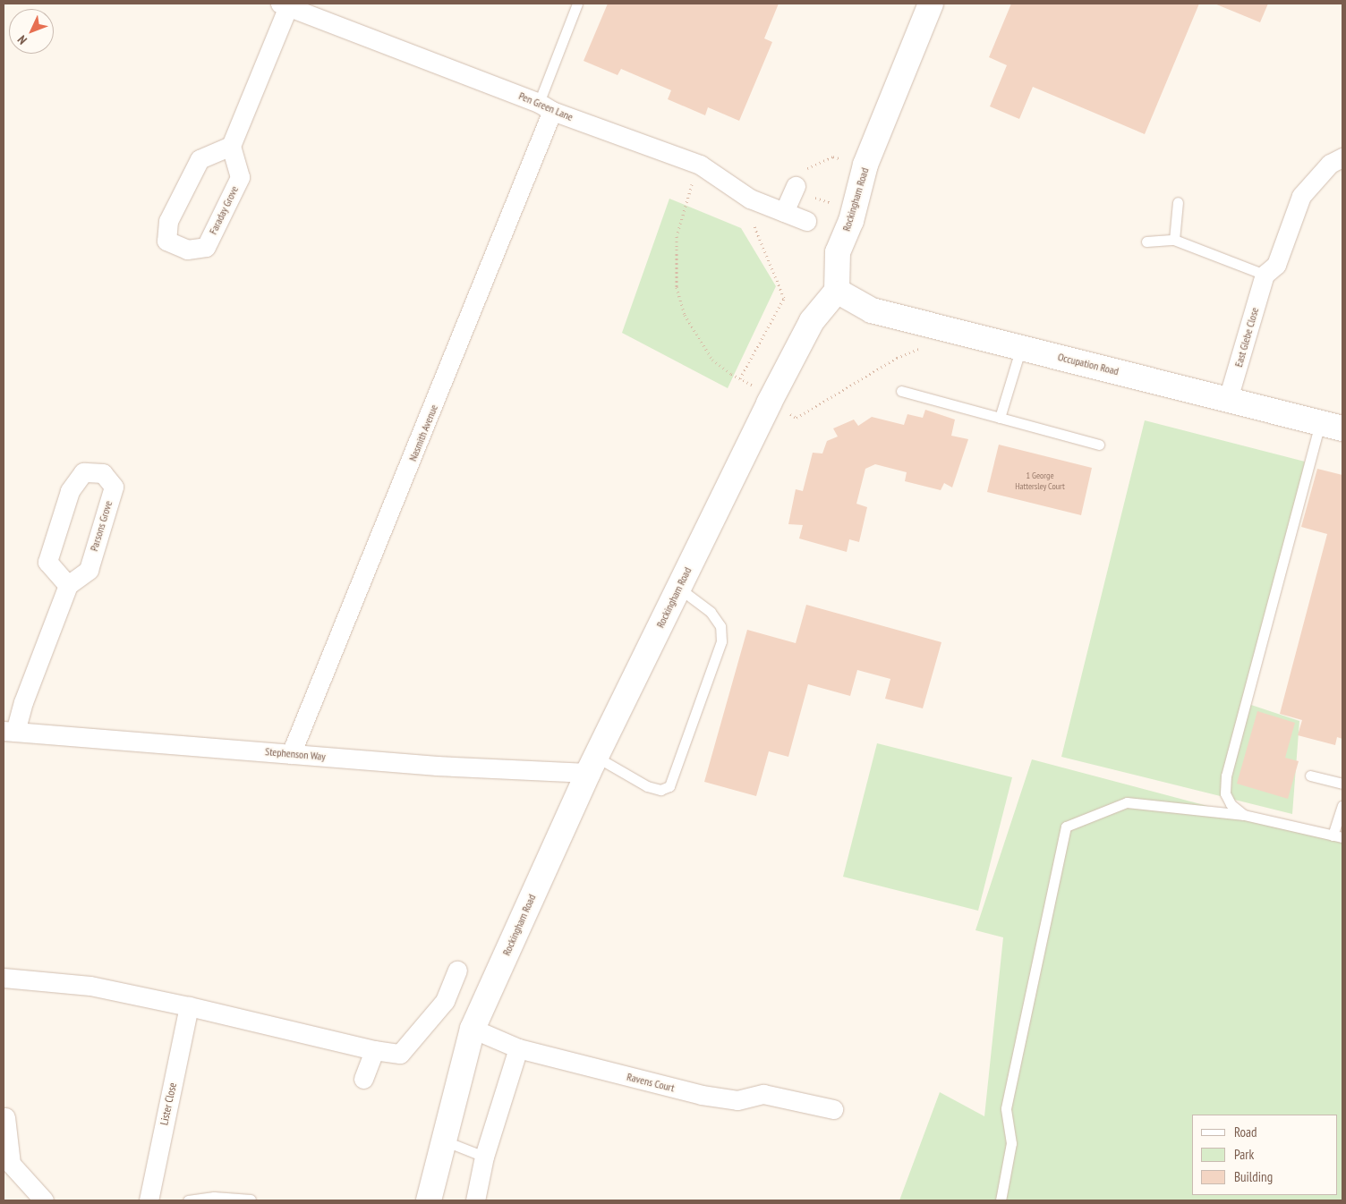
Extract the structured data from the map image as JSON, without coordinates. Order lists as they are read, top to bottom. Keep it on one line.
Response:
{"streets":{"street":["Pen Green Lane","Rockingham Road","Faraday Grove","East Glebe Close","Occupation Road","Nasmith Avenue","Parsons Grove","Stephenson Way","Ravens Court","Lister Close"]},"crossings":[["Pen Green Lane","Nasmith Avenue"],["Rockingham Road","Occupation Road"],["Rockingham Road","Stephenson Way"],["Rockingham Road","Ravens Court"],["East Glebe Close","Occupation Road"],["Nasmith Avenue","Stephenson Way"]],"house_numbers":["1 George Hattersley Court"],"legend":["Road","Park","Building"],"north":"bottom left"}
